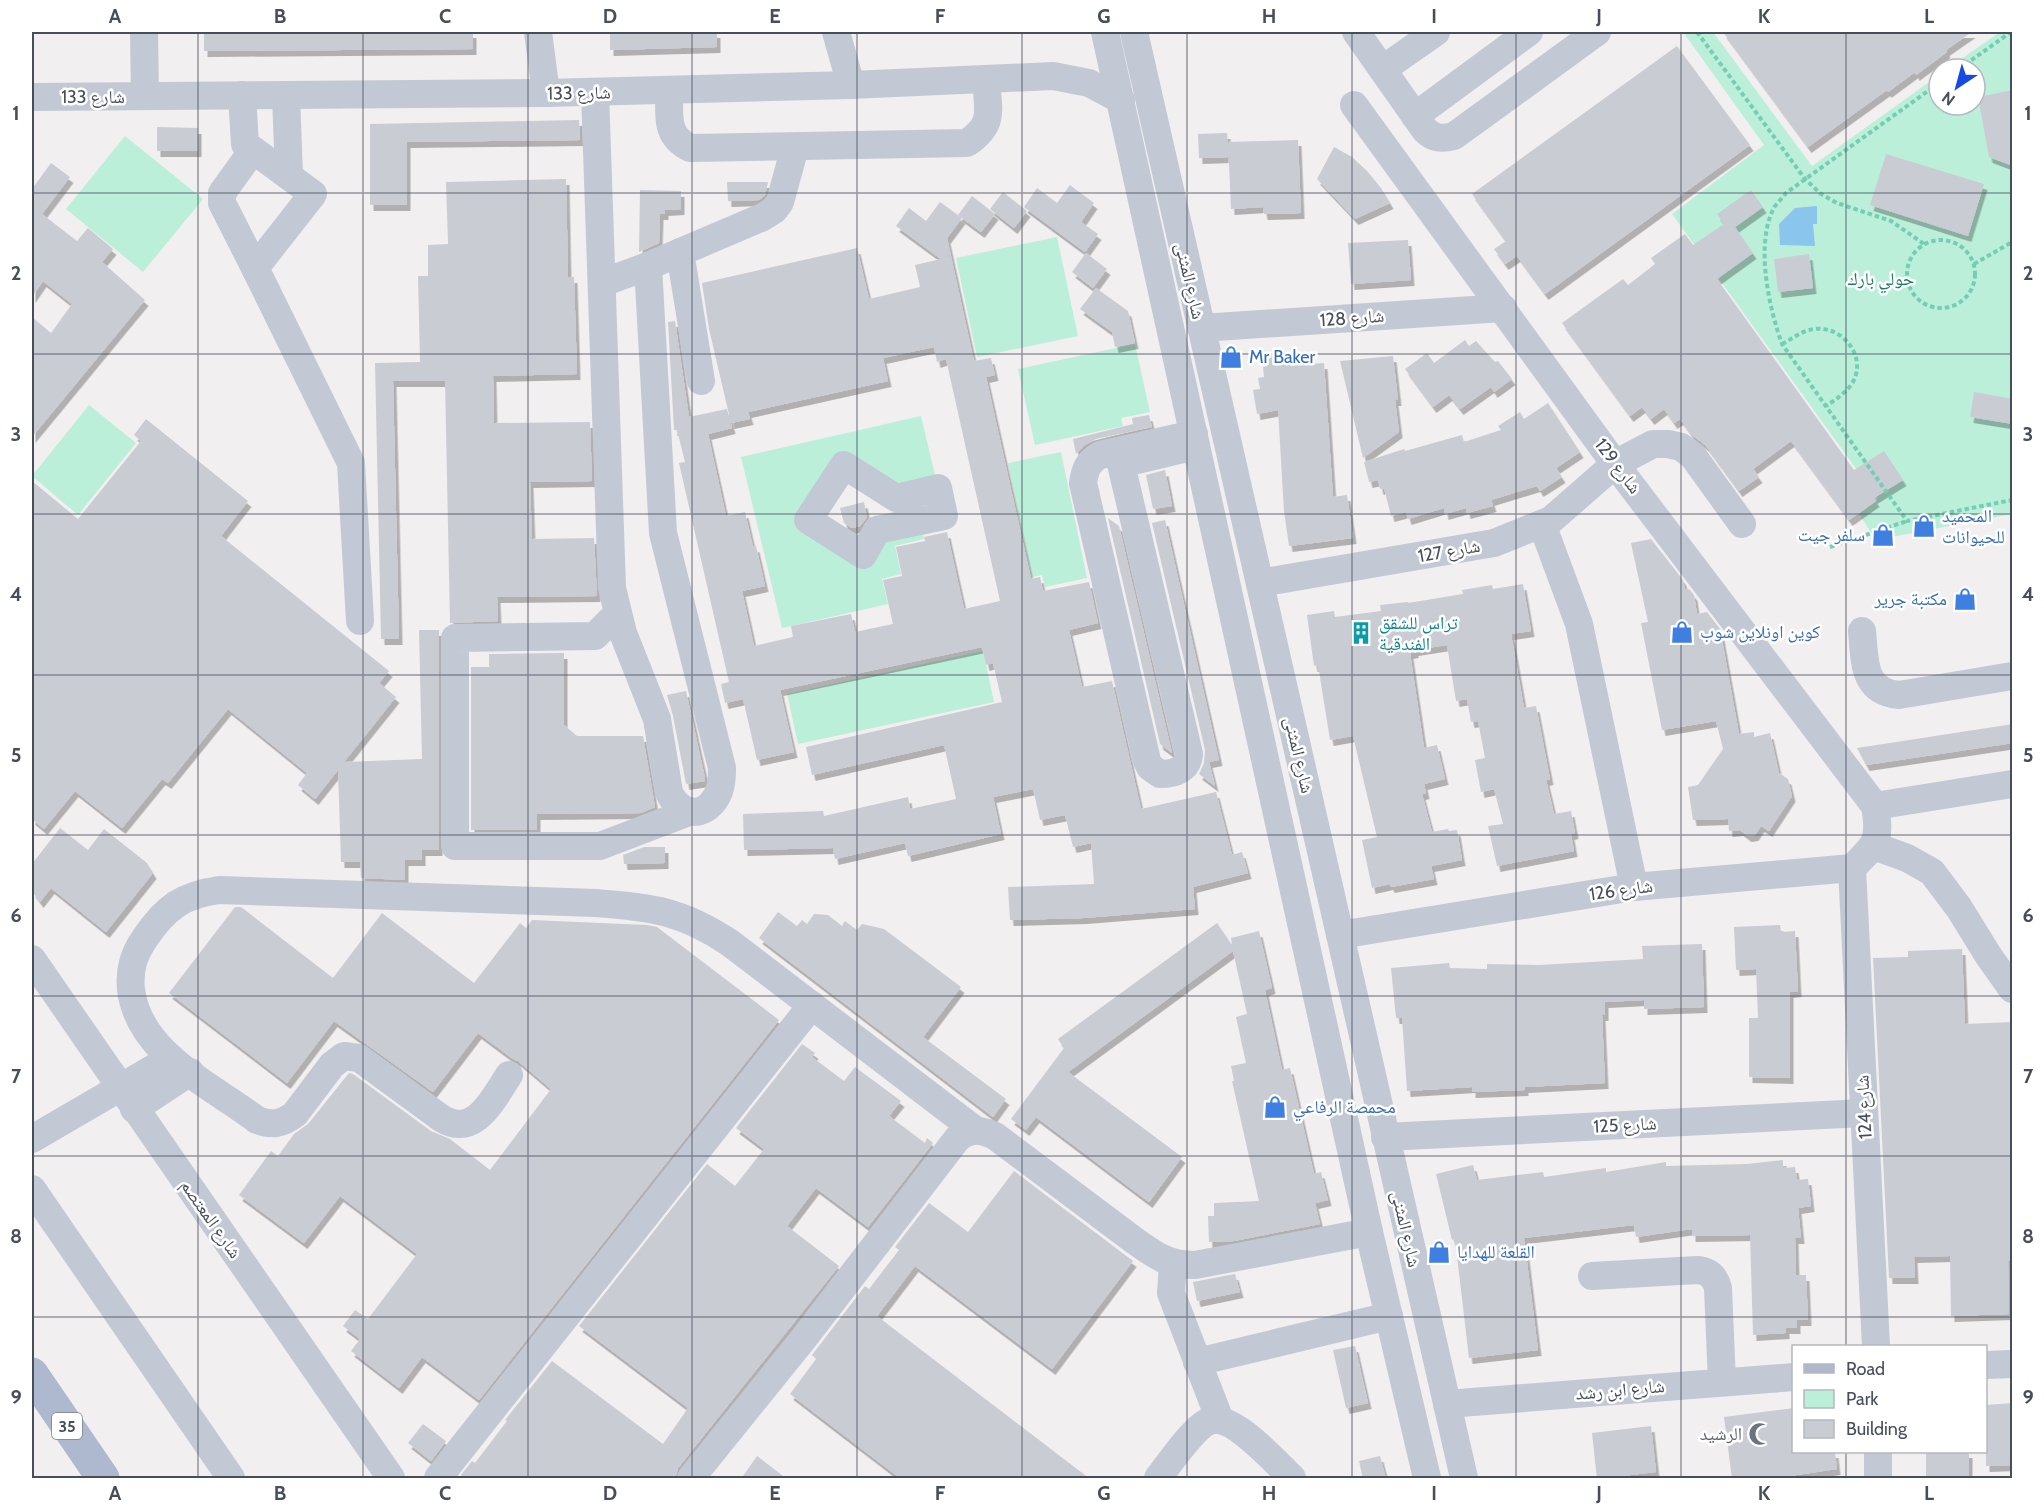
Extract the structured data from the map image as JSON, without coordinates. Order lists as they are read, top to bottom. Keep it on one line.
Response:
{"streets":{"main road":["35"],"street":["شارع 133","شارع المثنى","شارع 128","شارع 129","شارع 127","شارع 126","شارع 124","شارع 125","شارع المعتصم","شارع ابن رشد"]},"crossings":[["شارع 133","شارع المثنى"],["شارع المثنى","شارع 128"],["شارع المثنى","شارع 127"],["شارع المثنى","شارع 126"],["شارع المثنى","شارع 125"],["شارع المثنى","شارع ابن رشد"],["شارع 128","شارع 129"],["شارع 129","شارع 127"],["شارع 126","شارع 124"],["شارع 124","شارع 125"]],"parks":["حولي بارك"],"places":{"shop":["Mr Baker","المحميد للحيوانات","سلفر جيت","مكتبة جرير","كوين اونلاين شوب","محمصة الرفاعي","القلعة للهدايا"],"building":["تراس للشقق الفندقية"],"mosque":["الرشيد"]},"legend":["Road","Park","Building"],"north":"bottom left","grid":{"columns":["A","B","C","D","E","F","G","H","I","J","K","L"],"rows":["1","2","3","4","5","6","7","8","9"]}}
